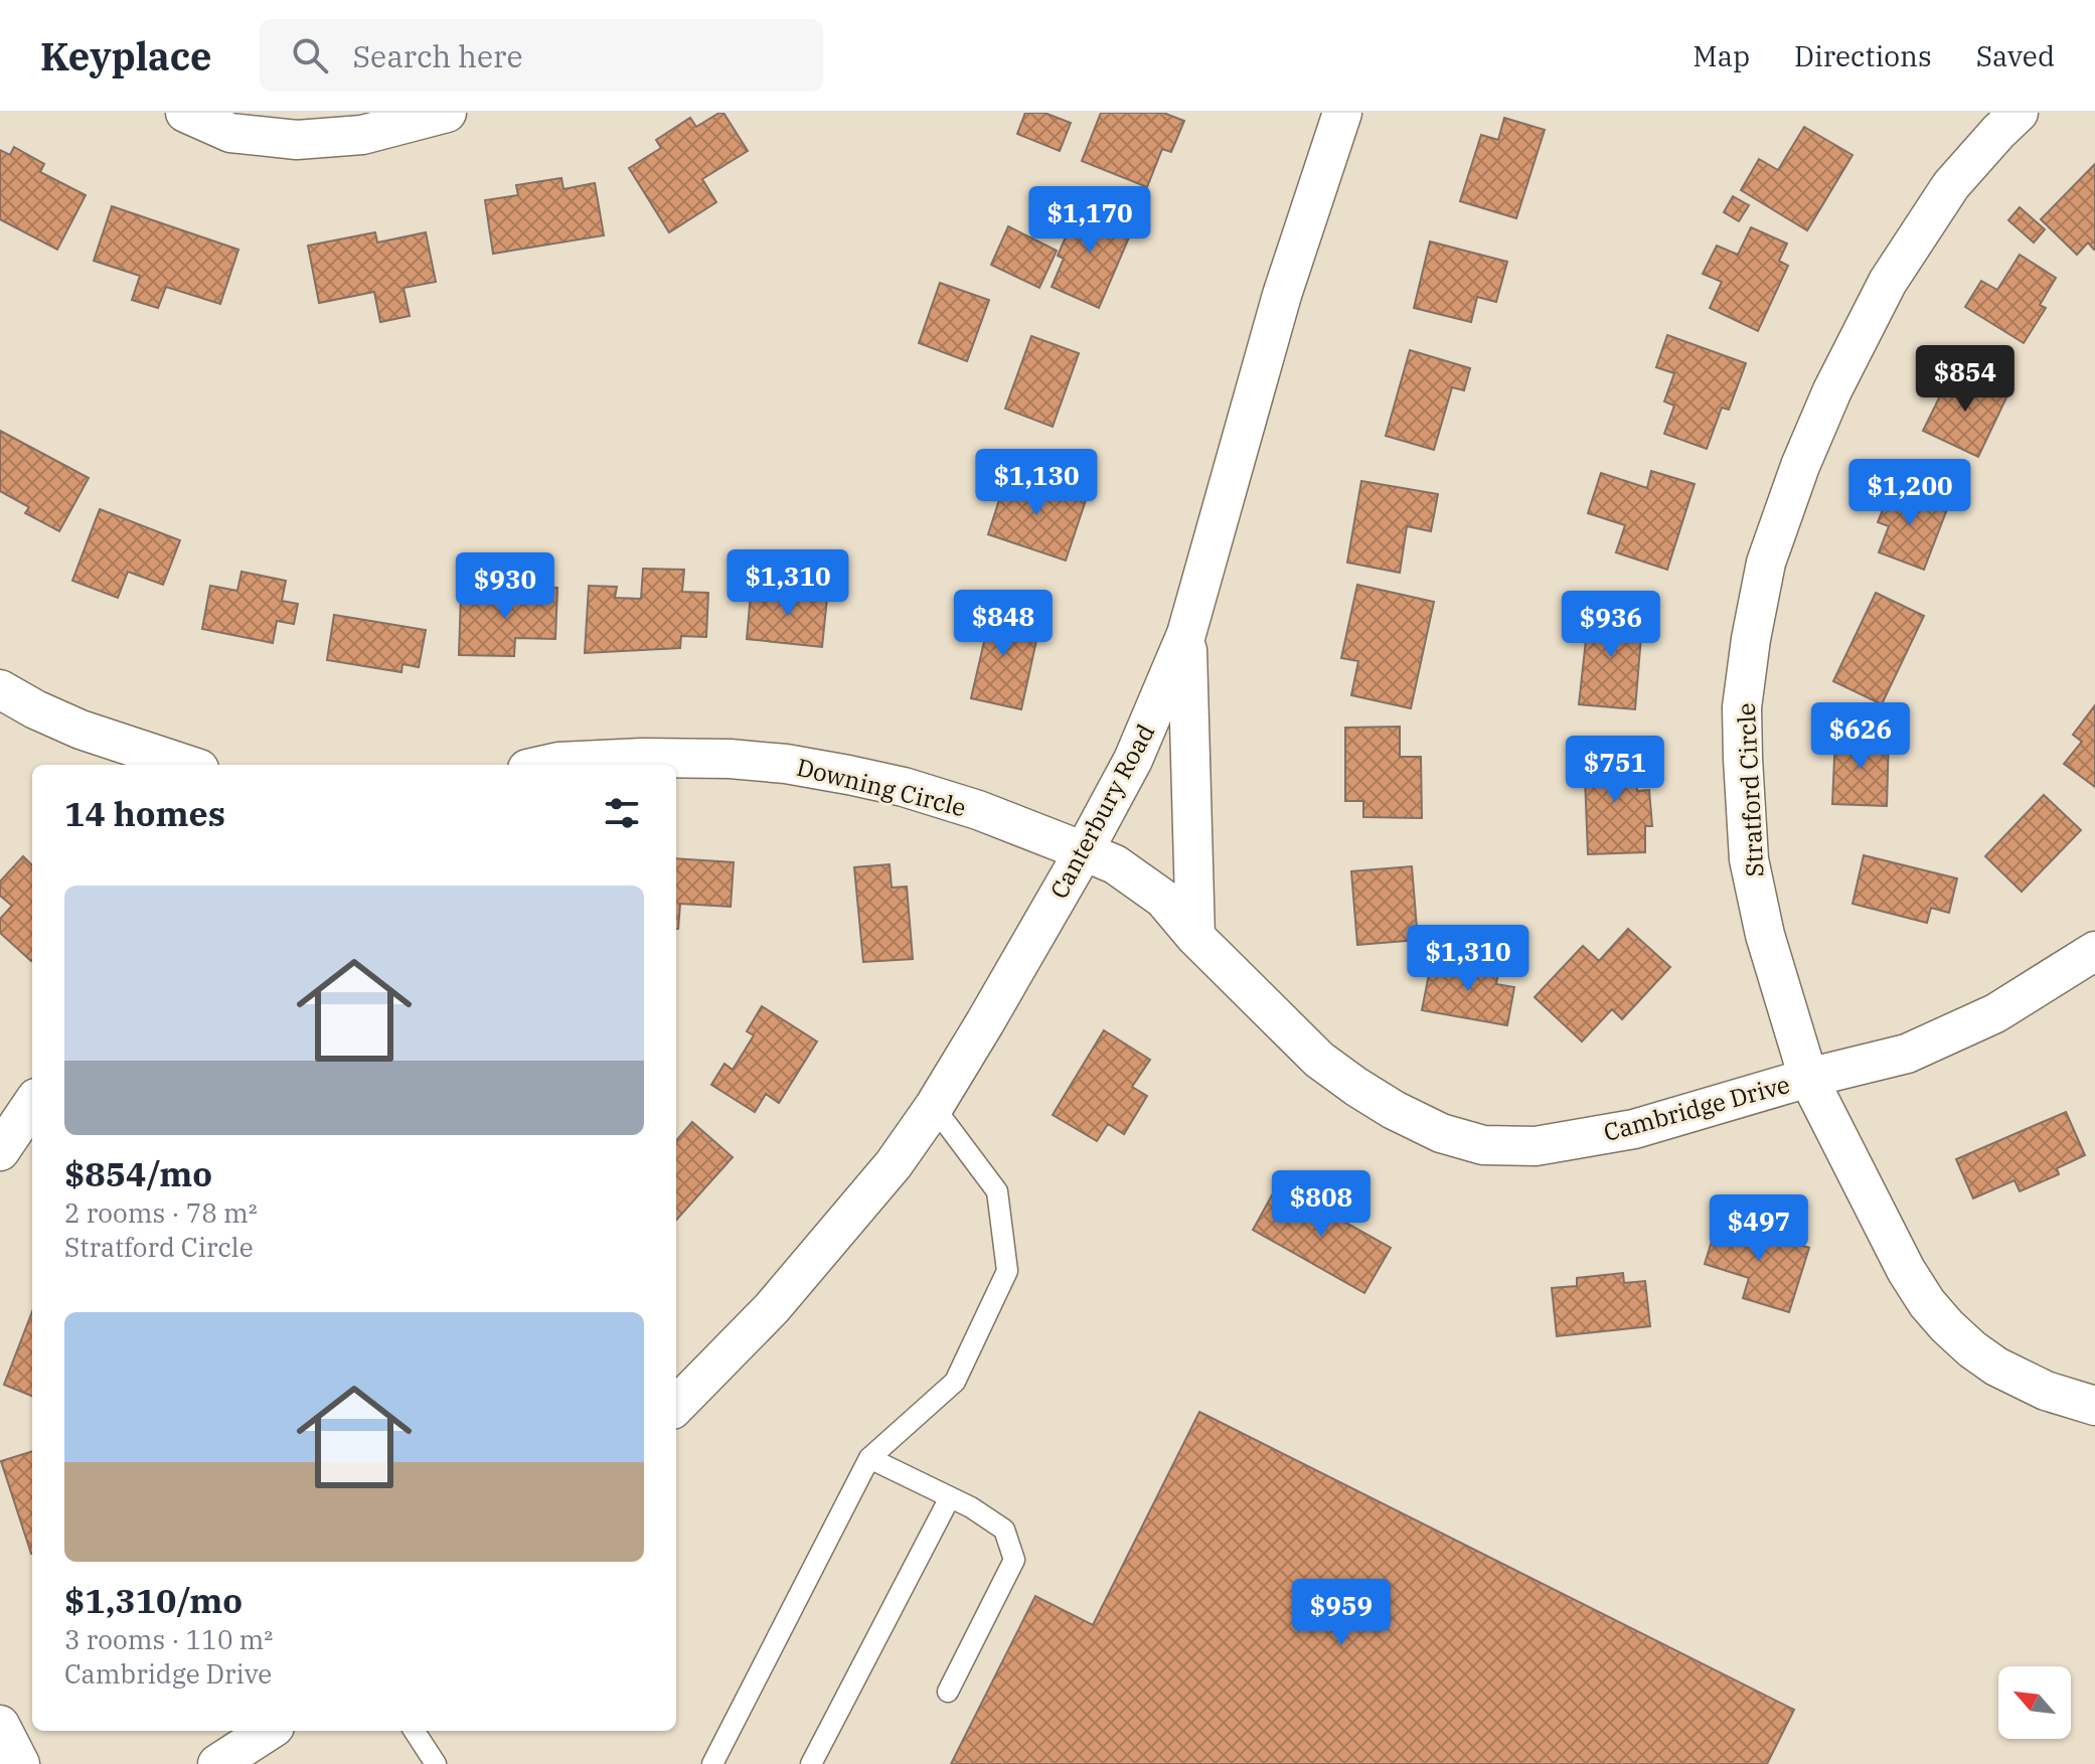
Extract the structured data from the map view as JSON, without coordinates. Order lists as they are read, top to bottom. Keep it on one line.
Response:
{"streets":{"street":["Downing Circle","Stratford Circle","Canterbury Road","Cambridge Drive"]},"crossings":[["Downing Circle","Canterbury Road"],["Downing Circle","Cambridge Drive"],["Stratford Circle","Cambridge Drive"],["Canterbury Road","Cambridge Drive"]],"north":"top left","page":{"header":"Keyplace","search":"Search here","nav":["Map","Directions","Saved"],"price":["$1,170","$854","$1,130","$1,200","$1,310","$930","$848","$936","$626","$751","$1,310","$808","$497","$959"],"heading":"14 homes","list":[{"name":"$854/mo","note":"2 rooms · 78 m² · Stratford Circle"},{"name":"$1,310/mo","note":"3 rooms · 110 m² · Cambridge Drive"}]}}
